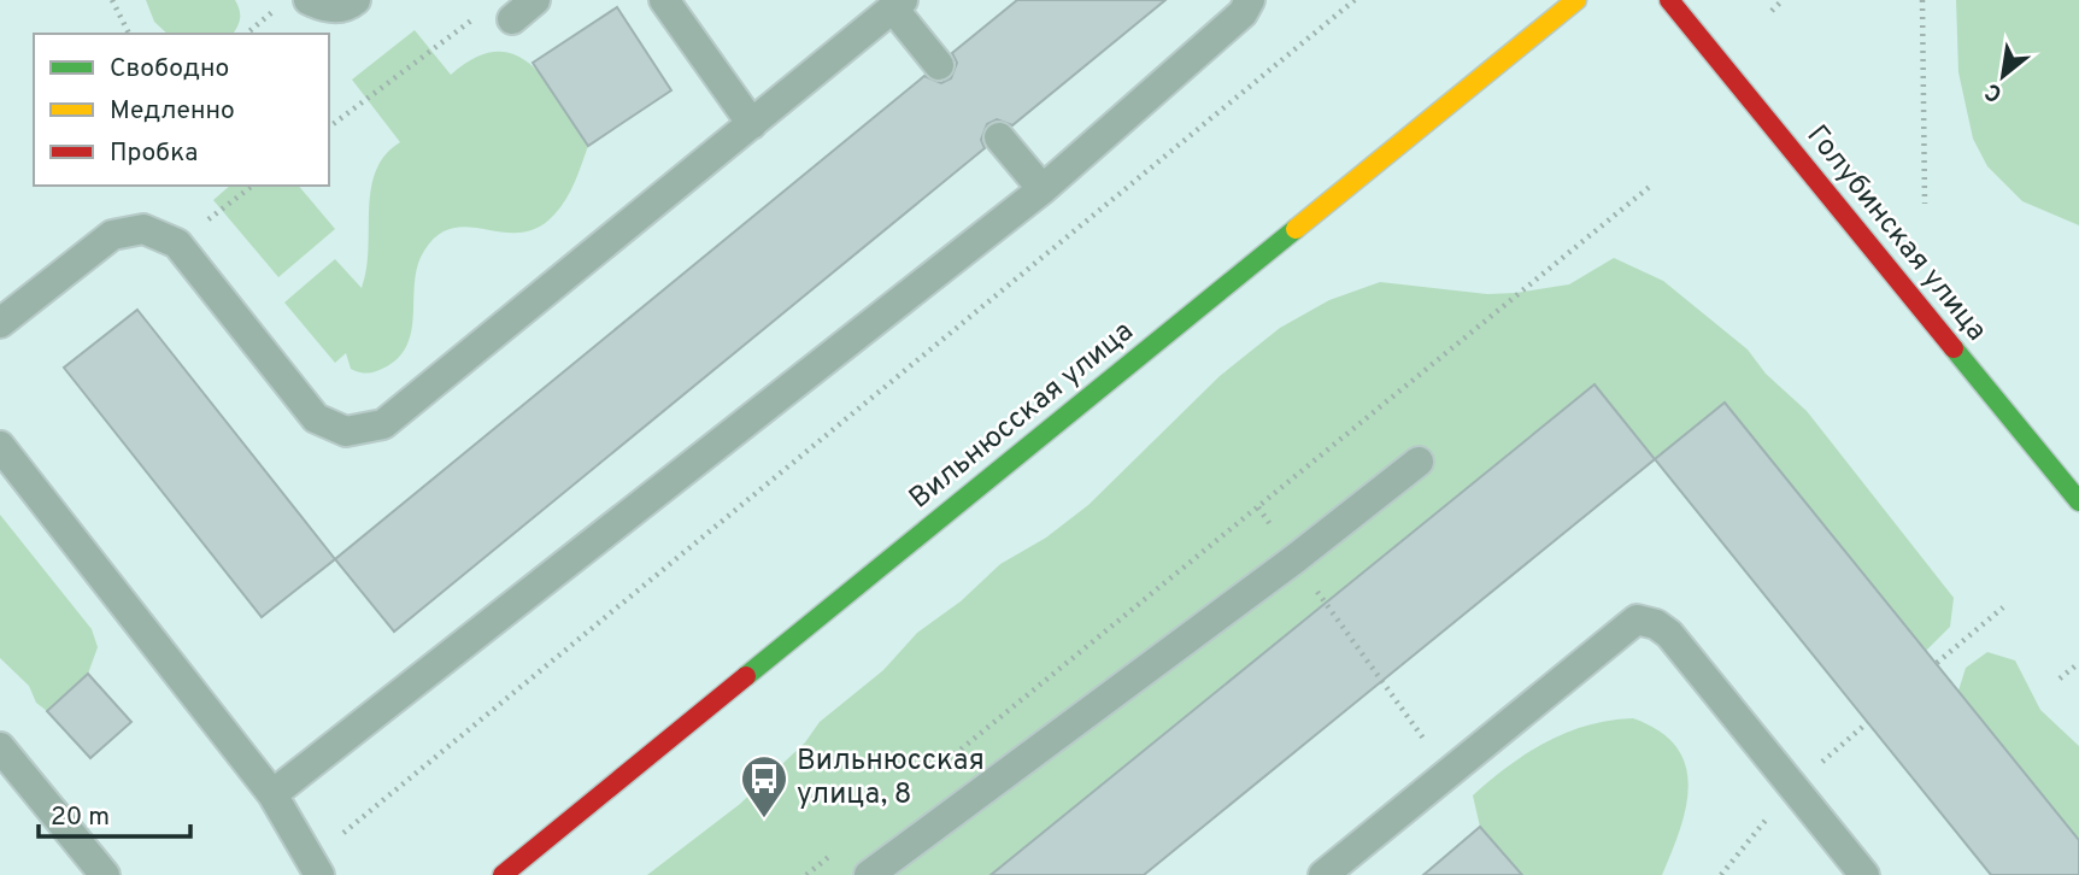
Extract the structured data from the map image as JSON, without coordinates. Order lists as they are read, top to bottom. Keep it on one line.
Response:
{"streets":{"street":["Голубинская улица","Вильнюсская улица"]},"places":{"bus stop":["Вильнюсская улица, 8"]},"legend":["Свободно","Медленно","Пробка"],"scale_bar":"20 m","north":"bottom left"}
